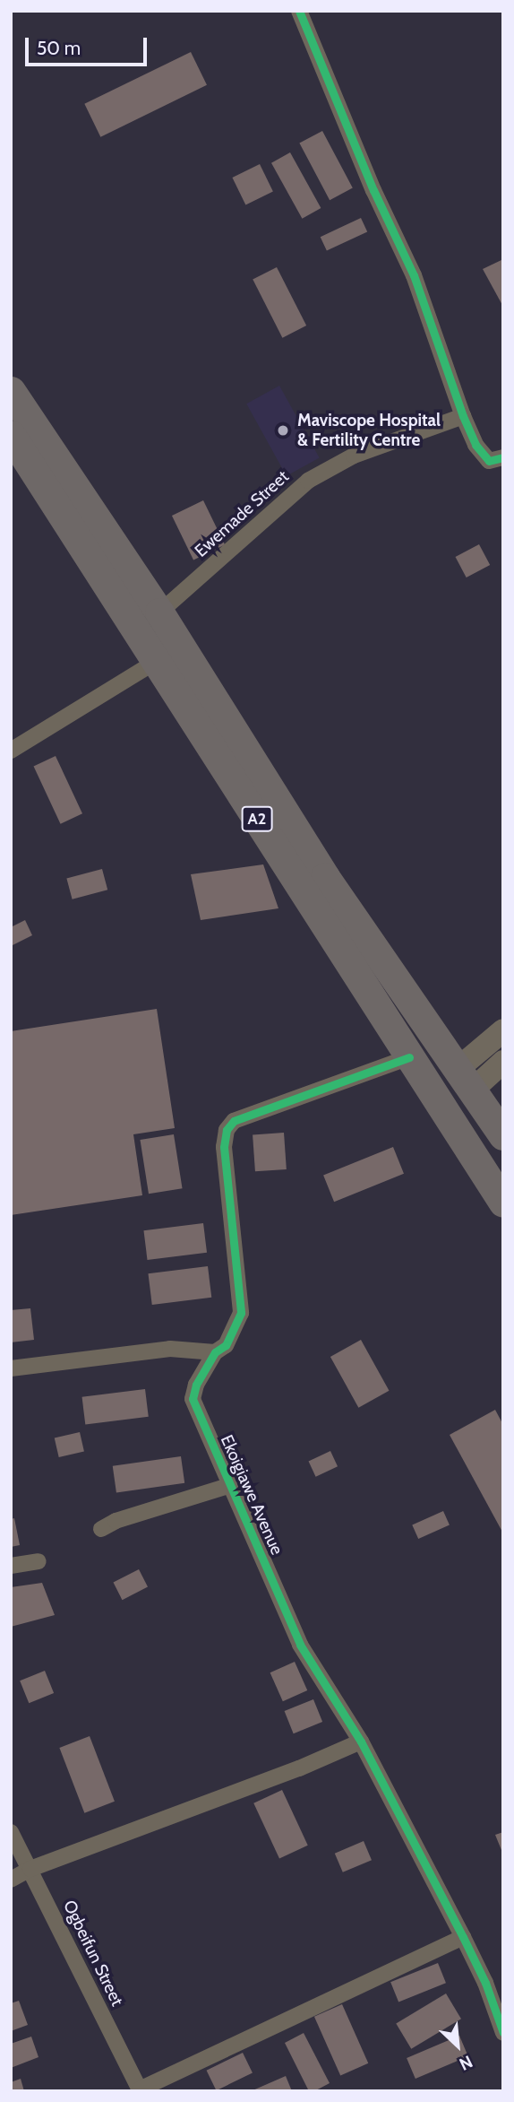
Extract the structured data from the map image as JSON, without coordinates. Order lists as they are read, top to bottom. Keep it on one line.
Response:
{"streets":{"highway":["A2"],"street":["Ewemade Street","Ekoigiawe Avenue","Ogbeifun Street"]},"crossings":[["Ewemade Street","A2"],["A2","Ekoigiawe Avenue"]],"places":["Maviscope Hospital & Fertility Centre"],"scale_bar":"50 m","north":"bottom right"}
